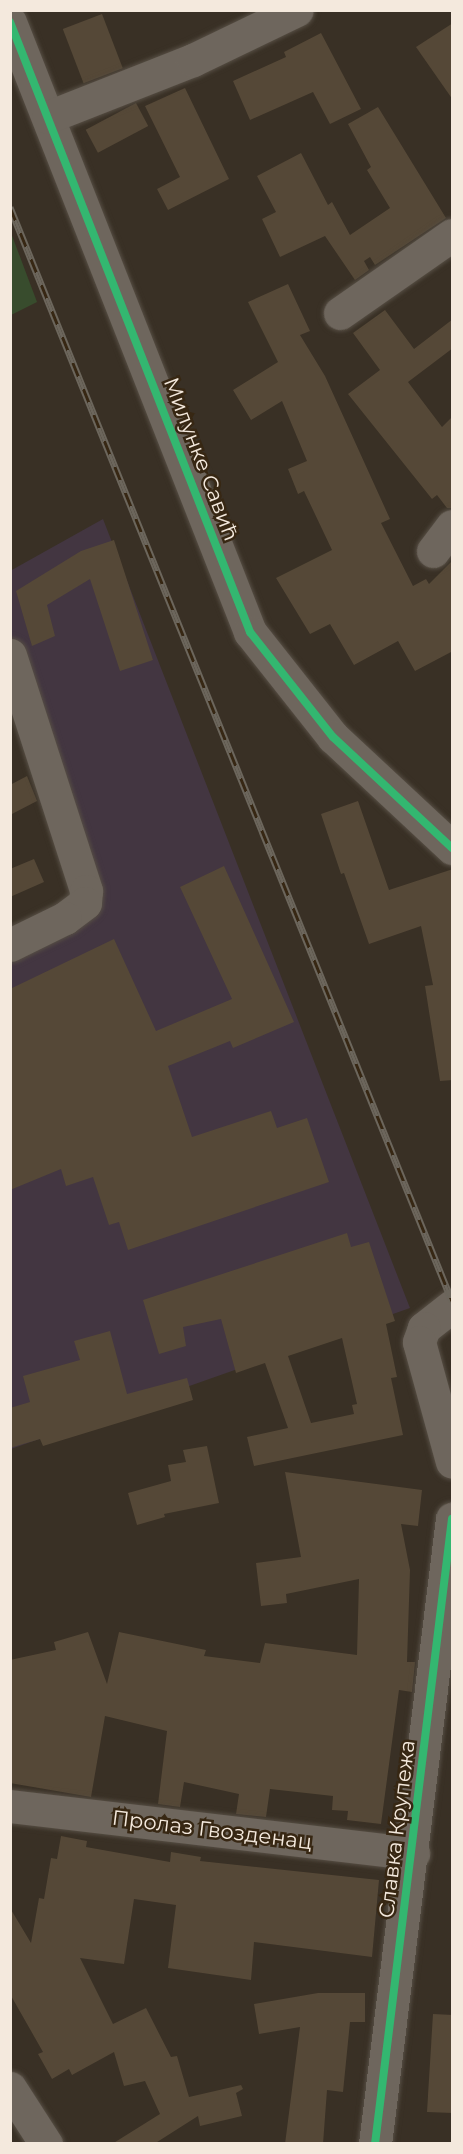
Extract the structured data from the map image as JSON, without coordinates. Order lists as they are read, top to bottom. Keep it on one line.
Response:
{"streets":{"street":["Милунке Савић","Славка Крупежа","Пролаз Гвозденац"]},"crossings":[["Славка Крупежа","Пролаз Гвозденац"]]}
